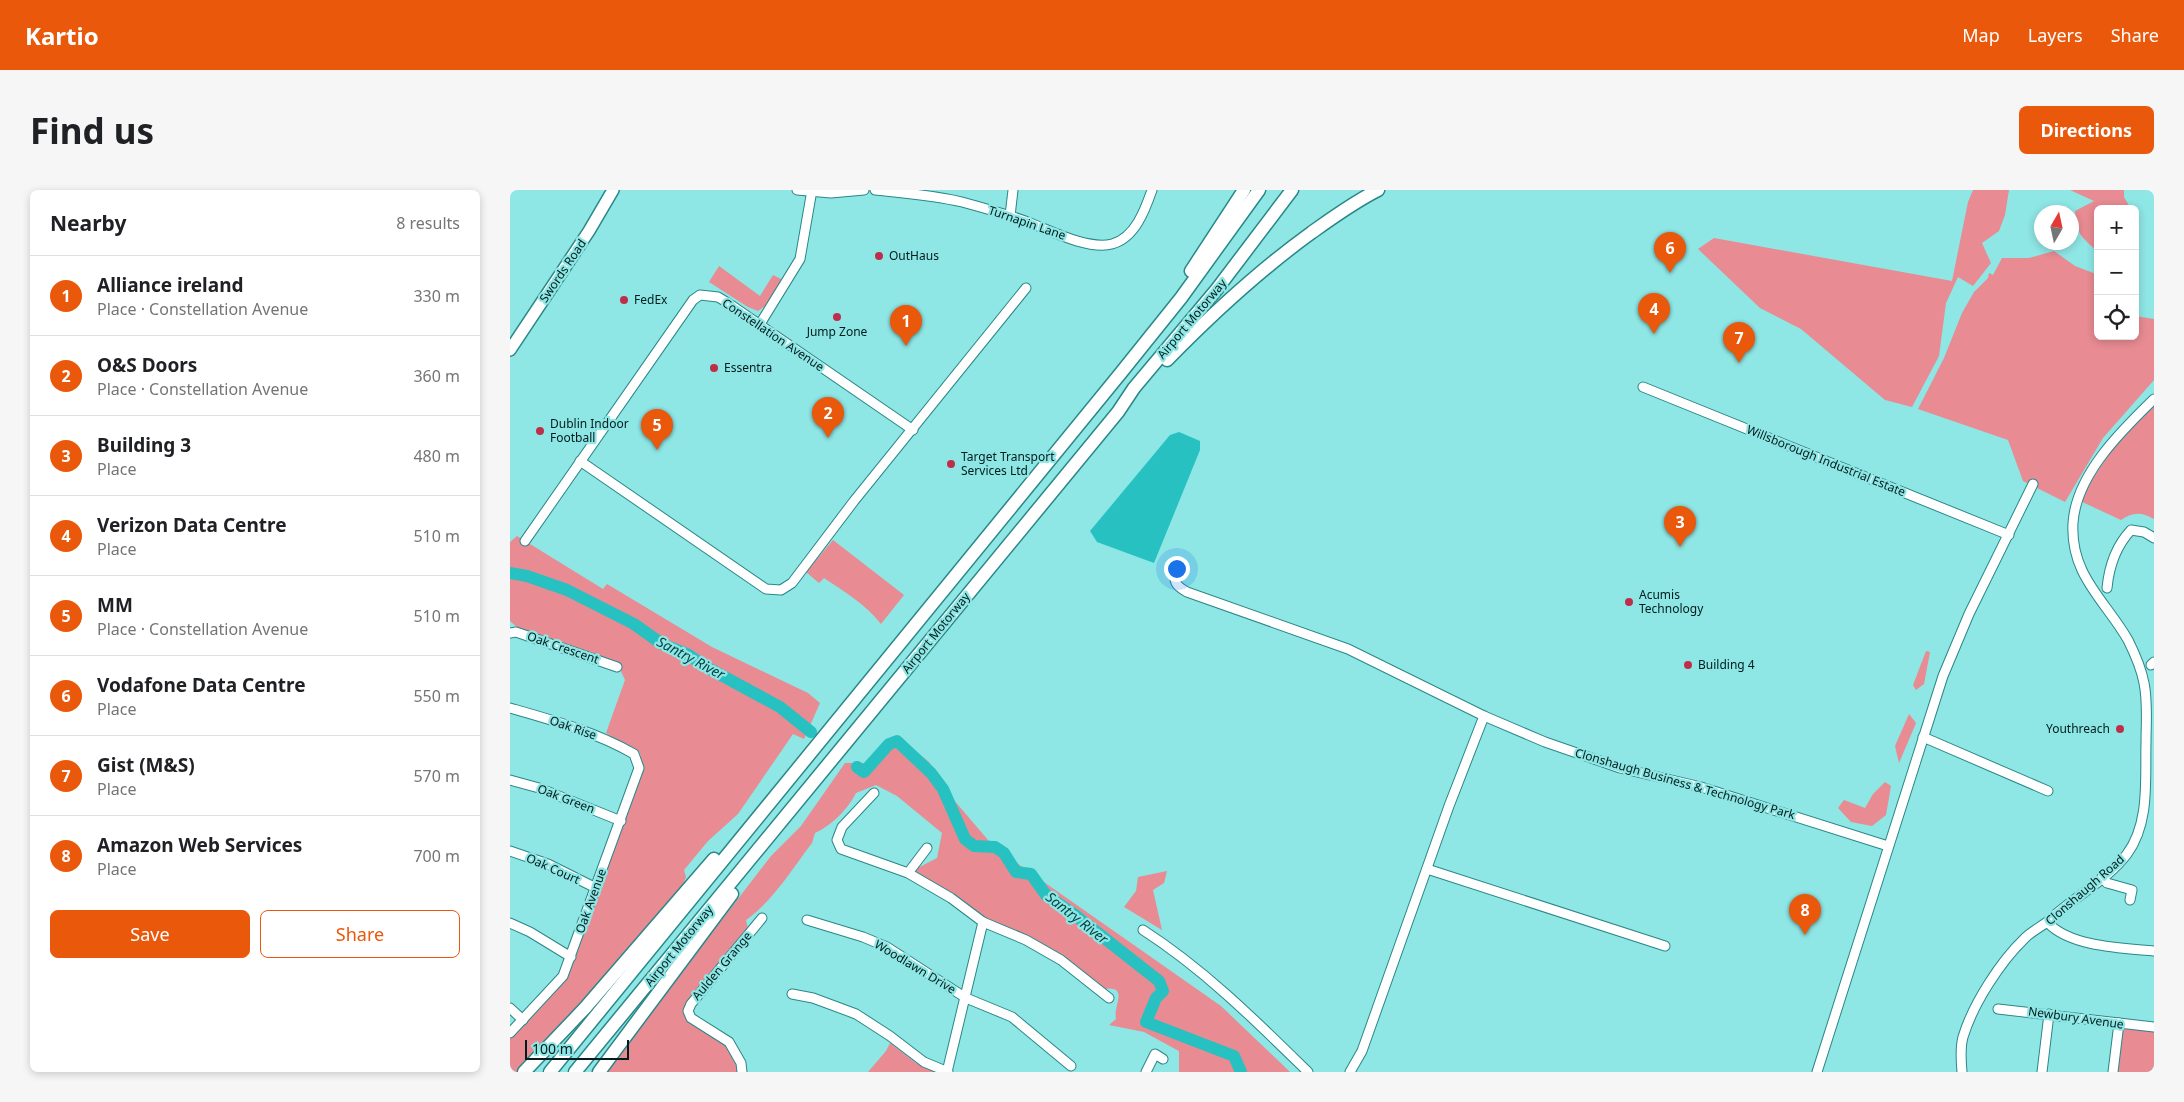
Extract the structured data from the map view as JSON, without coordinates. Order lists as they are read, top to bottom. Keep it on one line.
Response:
{"streets":{"highway":["Airport Motorway"],"main road":["Swords Road"],"street":["Turnapin Lane","Constellation Avenue","Willsborough Industrial Estate","Oak Crescent","Oak Rise","Clonshaugh Business & Technology Park","Oak Green","Oak Court","Clonshaugh Road","Oak Avenue","Aulden Grange","Woodlawn Drive","Newbury Avenue"]},"crossings":[["Oak Rise","Oak Avenue"],["Oak Green","Oak Avenue"],["Oak Court","Oak Avenue"]],"water":["Santry River"],"places":["OutHaus","FedEx","Jump Zone","Essentra","Dublin Indoor Football","Target Transport Services Ltd","Acumis Technology","Building 4","Youthreach"],"scale_bar":"100 m","north":"top","page":{"header":"Kartio","nav":["Map","Layers","Share"],"buttons":["Directions",["Save","Share"]],"title":"Find us","heading":["Nearby","8 results"],"map_buttons":["+","−"],"pins":["6","4","1","7","2","5","3","8"],"list":[{"mark":"1","name":"Alliance ireland","note":"Place · Constellation Avenue","value":"330 m"},{"mark":"2","name":"O&S Doors","note":"Place · Constellation Avenue","value":"360 m"},{"mark":"3","name":"Building 3","note":"Place","value":"480 m"},{"mark":"4","name":"Verizon Data Centre","note":"Place","value":"510 m"},{"mark":"5","name":"MM","note":"Place · Constellation Avenue","value":"510 m"},{"mark":"6","name":"Vodafone Data Centre","note":"Place","value":"550 m"},{"mark":"7","name":"Gist (M&S)","note":"Place","value":"570 m"},{"mark":"8","name":"Amazon Web Services","note":"Place","value":"700 m"}],"scale":"100 m"}}
